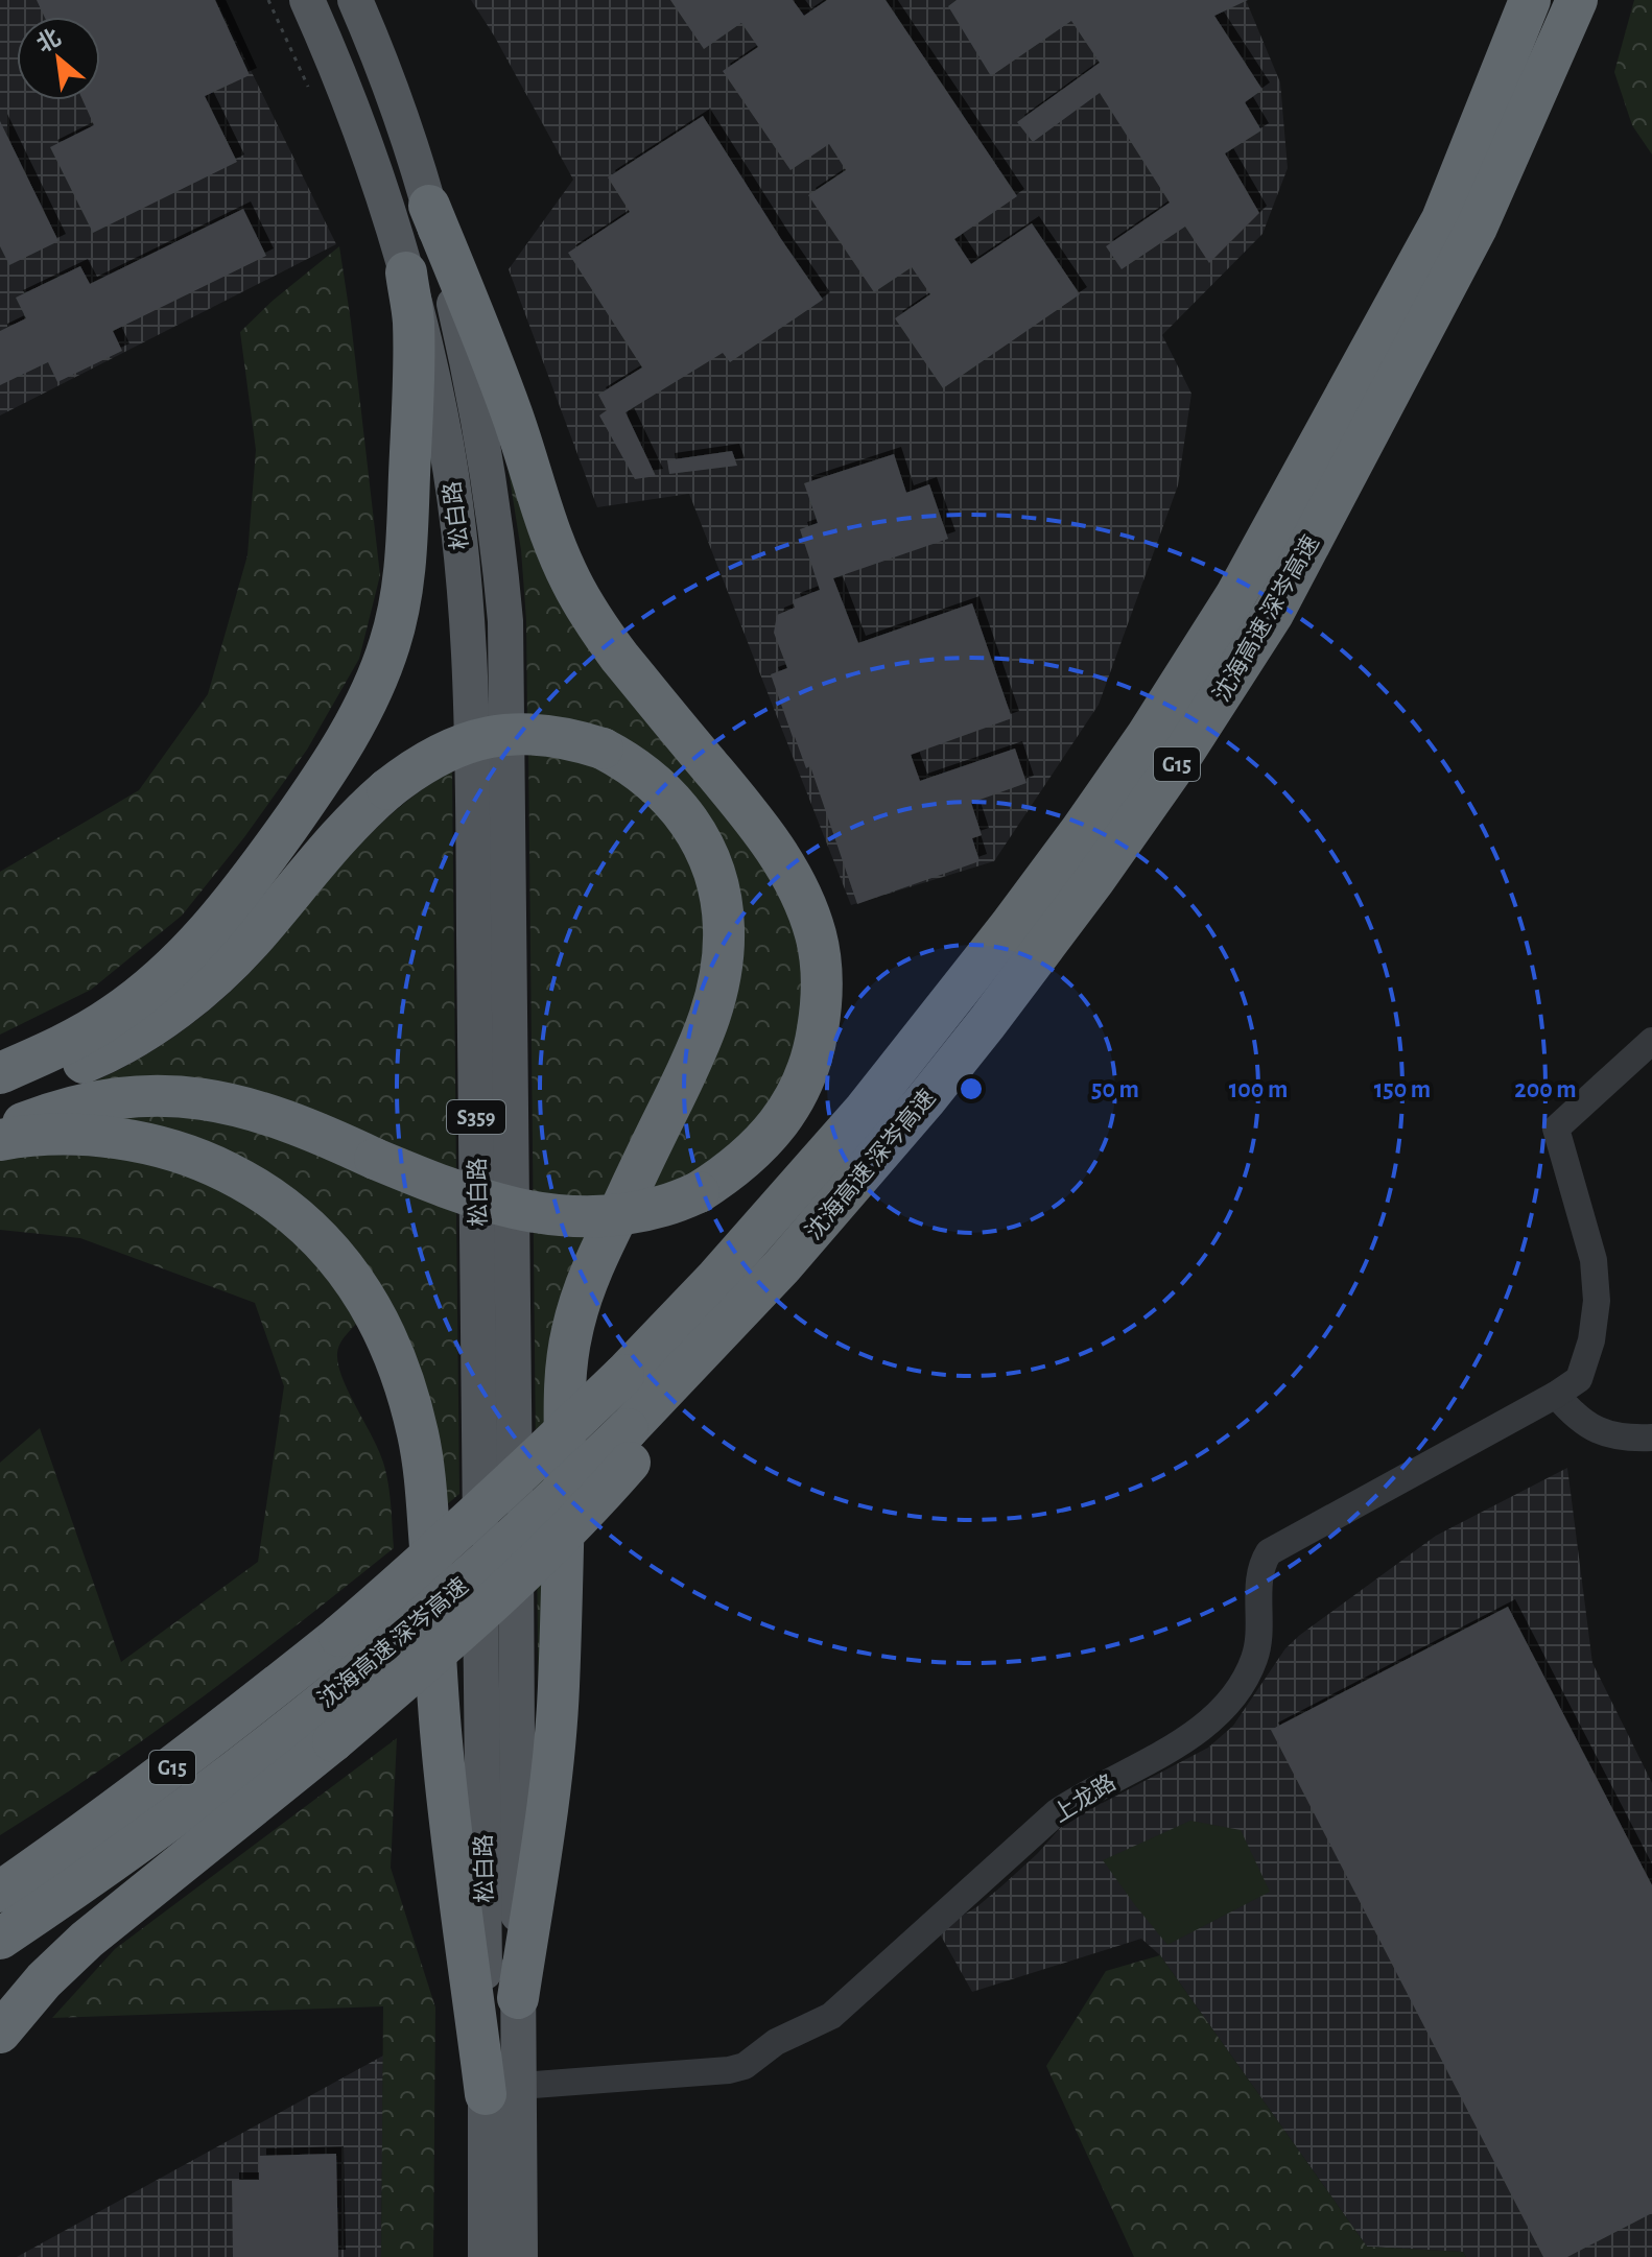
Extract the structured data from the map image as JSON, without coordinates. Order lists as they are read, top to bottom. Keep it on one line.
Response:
{"streets":{"highway":["沈海高速 深岑高速","G15"],"main road":["松白路","S359"],"street":["上龙路"]},"crossings":[["松白路","上龙路"]],"north":"top left","rings":["50 m","100 m","150 m","200 m"]}
